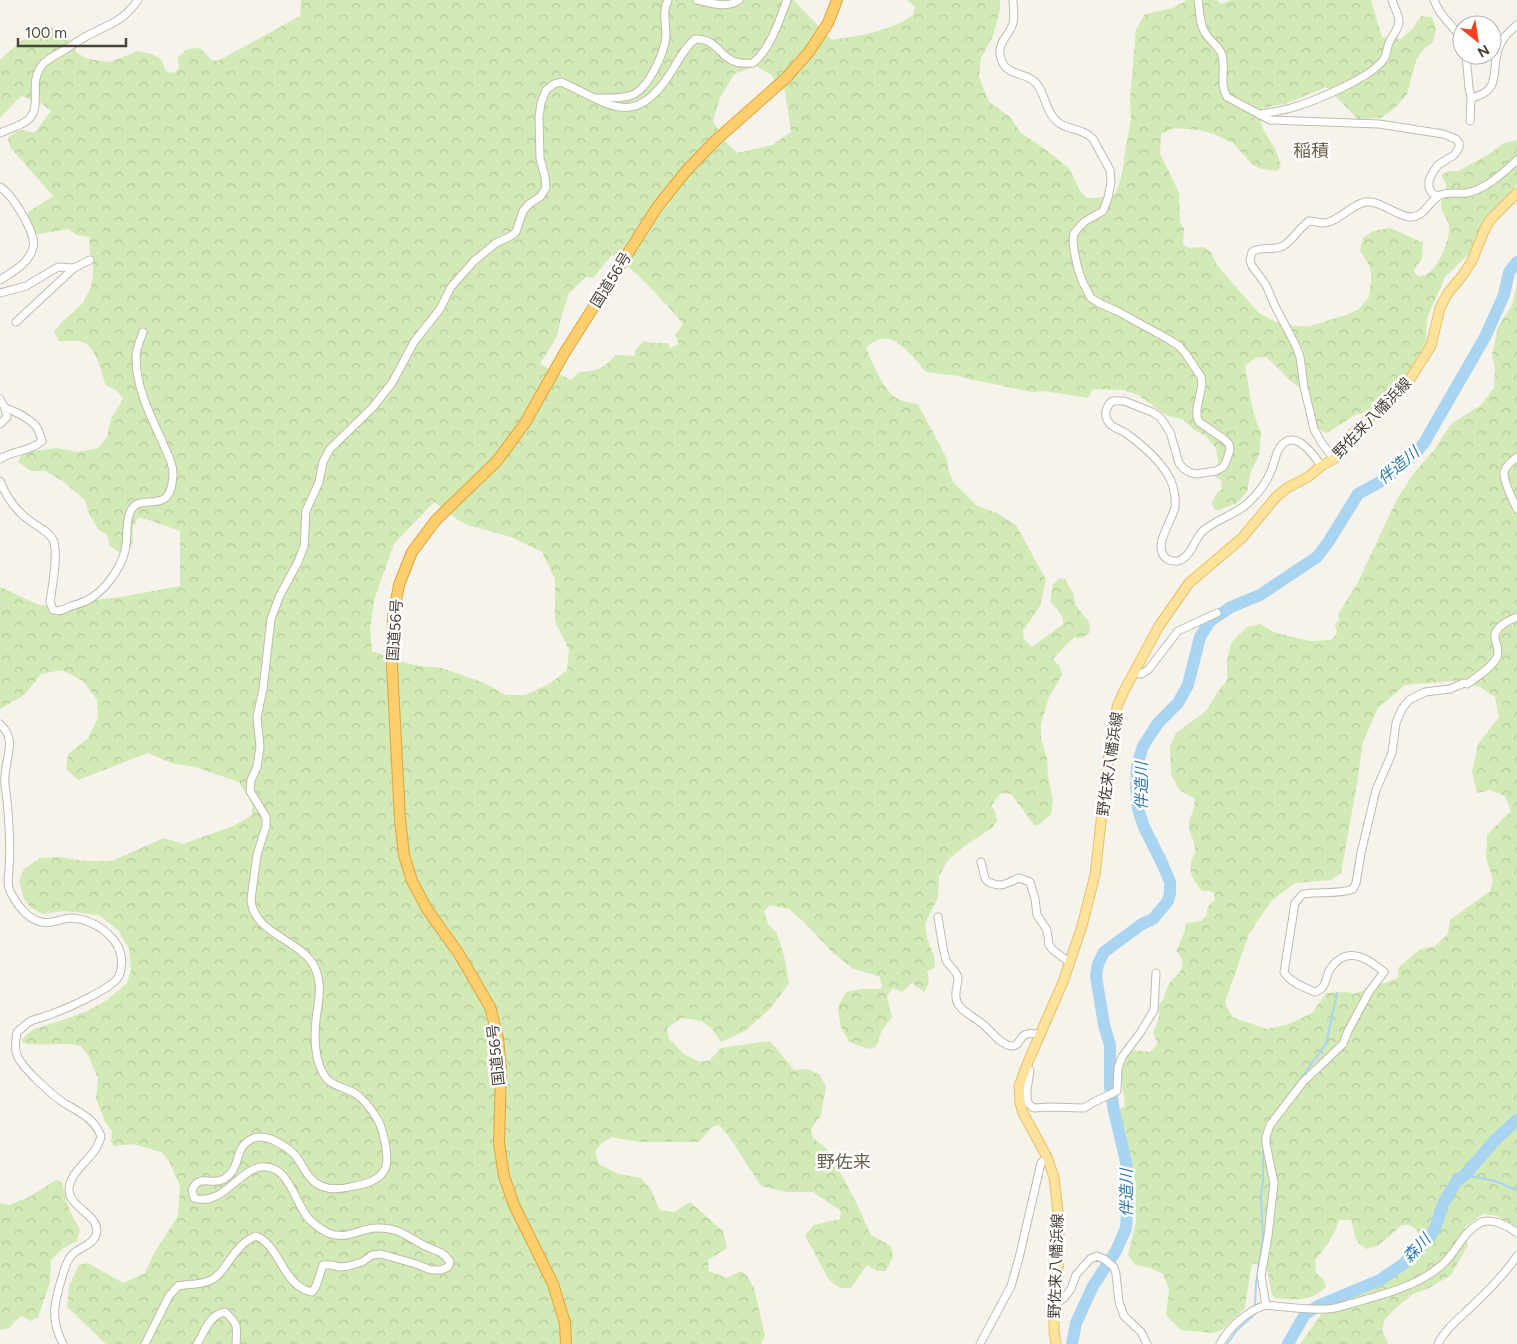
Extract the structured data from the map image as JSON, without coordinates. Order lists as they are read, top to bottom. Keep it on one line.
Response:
{"streets":{"highway":["国道56号"],"main road":["野佐来八幡浜線"]},"districts":["稲積","野佐来"],"water":["伴造川","森川"],"scale_bar":"100 m","north":"bottom right"}
